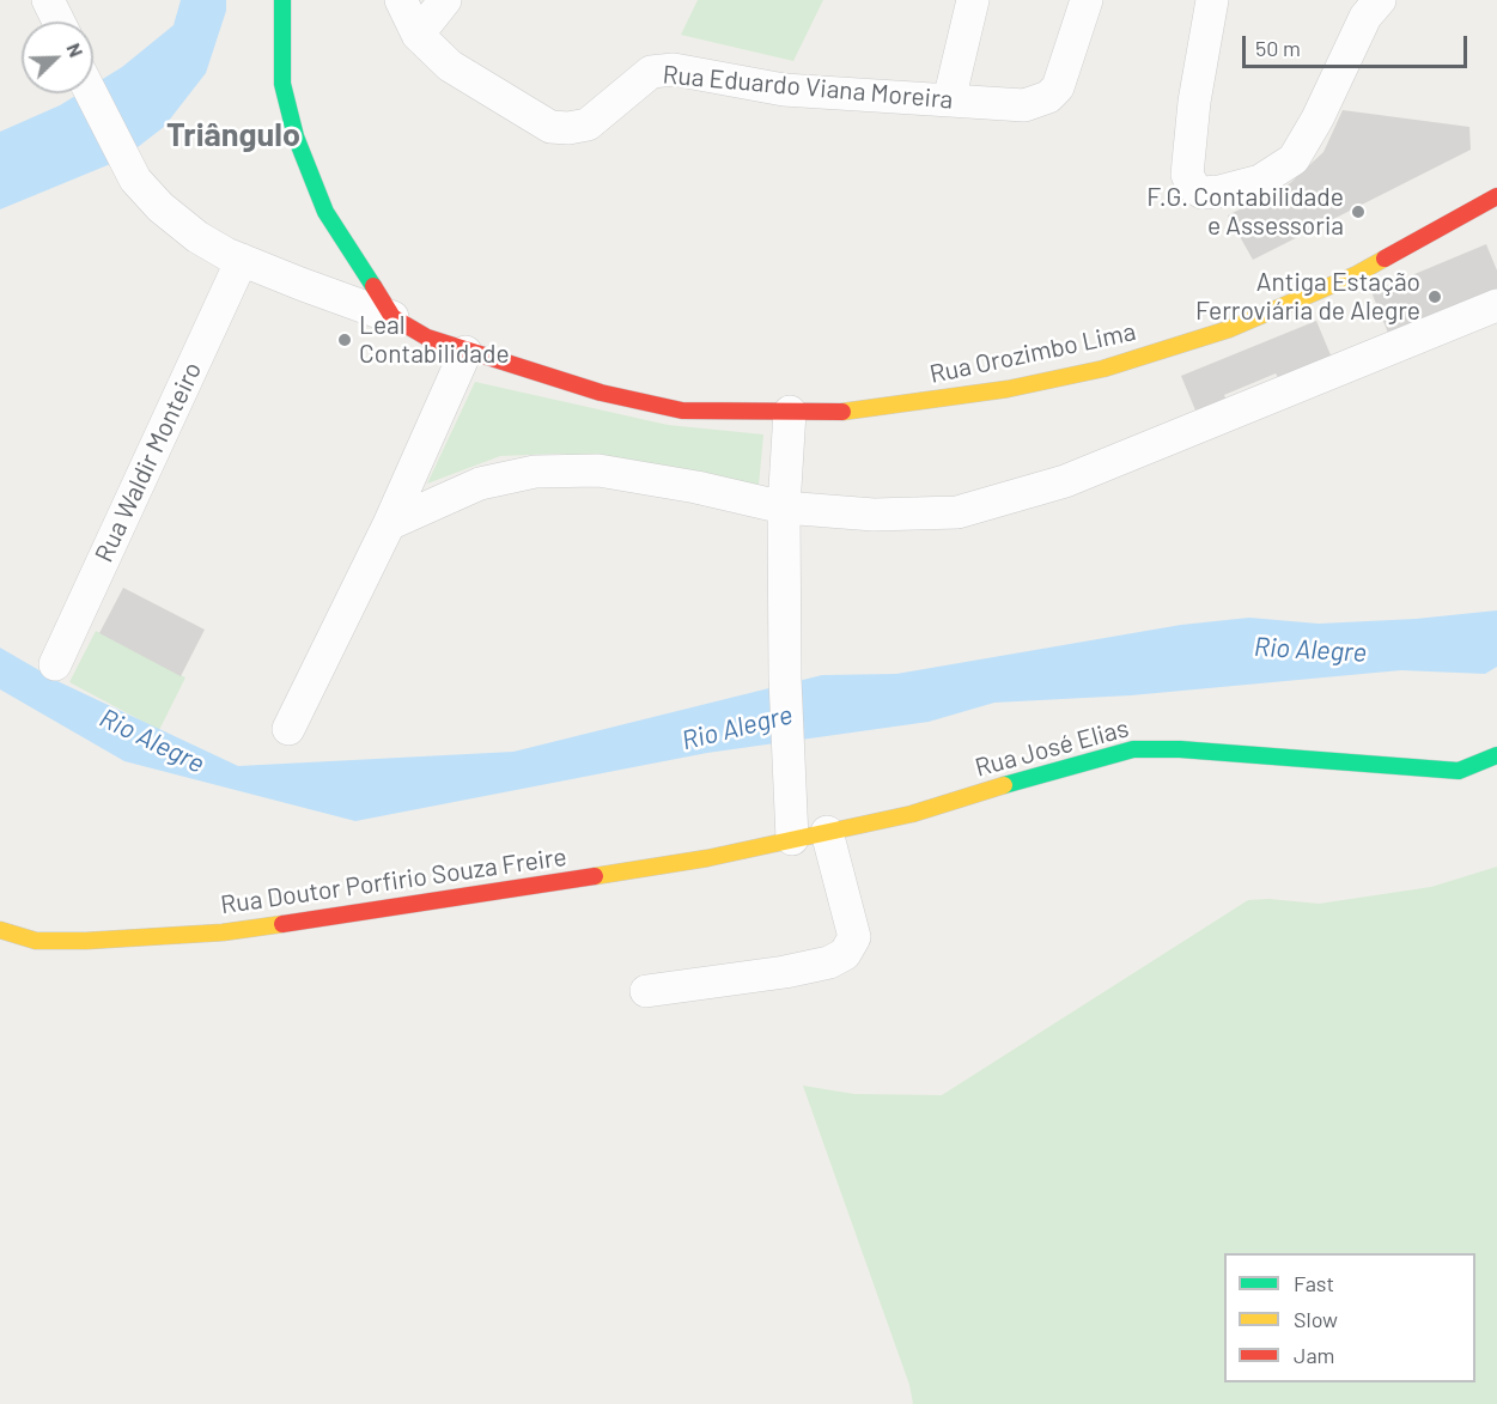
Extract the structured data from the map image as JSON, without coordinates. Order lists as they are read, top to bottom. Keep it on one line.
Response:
{"streets":{"main road":["Rua Orozimbo Lima","Rua José Elias","Rua Doutor Porfirio Souza Freire"],"street":["Rua Eduardo Viana Moreira","Rua Waldir Monteiro"]},"crossings":[["Rua José Elias","Rua Doutor Porfirio Souza Freire"]],"districts":["Triângulo"],"water":["Rio Alegre"],"places":["F.G. Contabilidade e Assessoria","Antiga Estação Ferroviária de Alegre","Leal Contabilidade"],"legend":["Fast","Slow","Jam"],"scale_bar":"50 m","north":"top right"}
